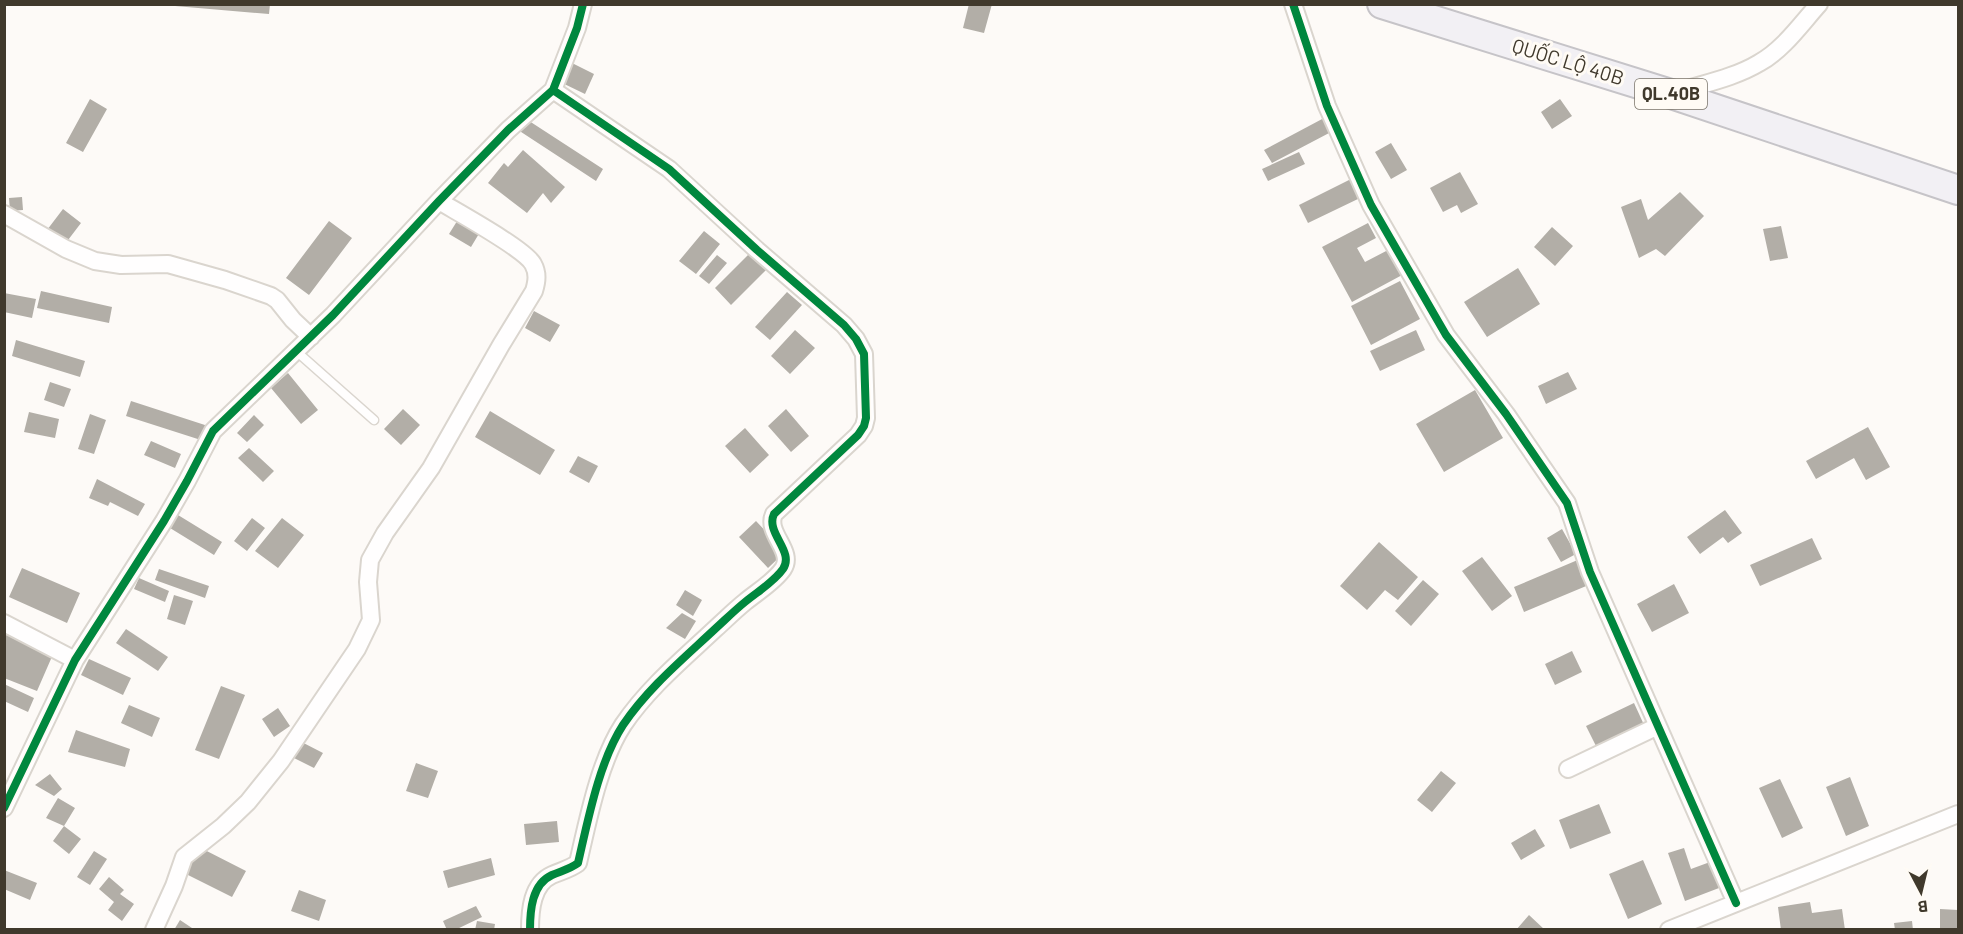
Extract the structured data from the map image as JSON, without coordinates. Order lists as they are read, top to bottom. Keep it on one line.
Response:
{"streets":{"highway":["QUỐC LỘ 40B","QL.40B"]},"north":"bottom"}
